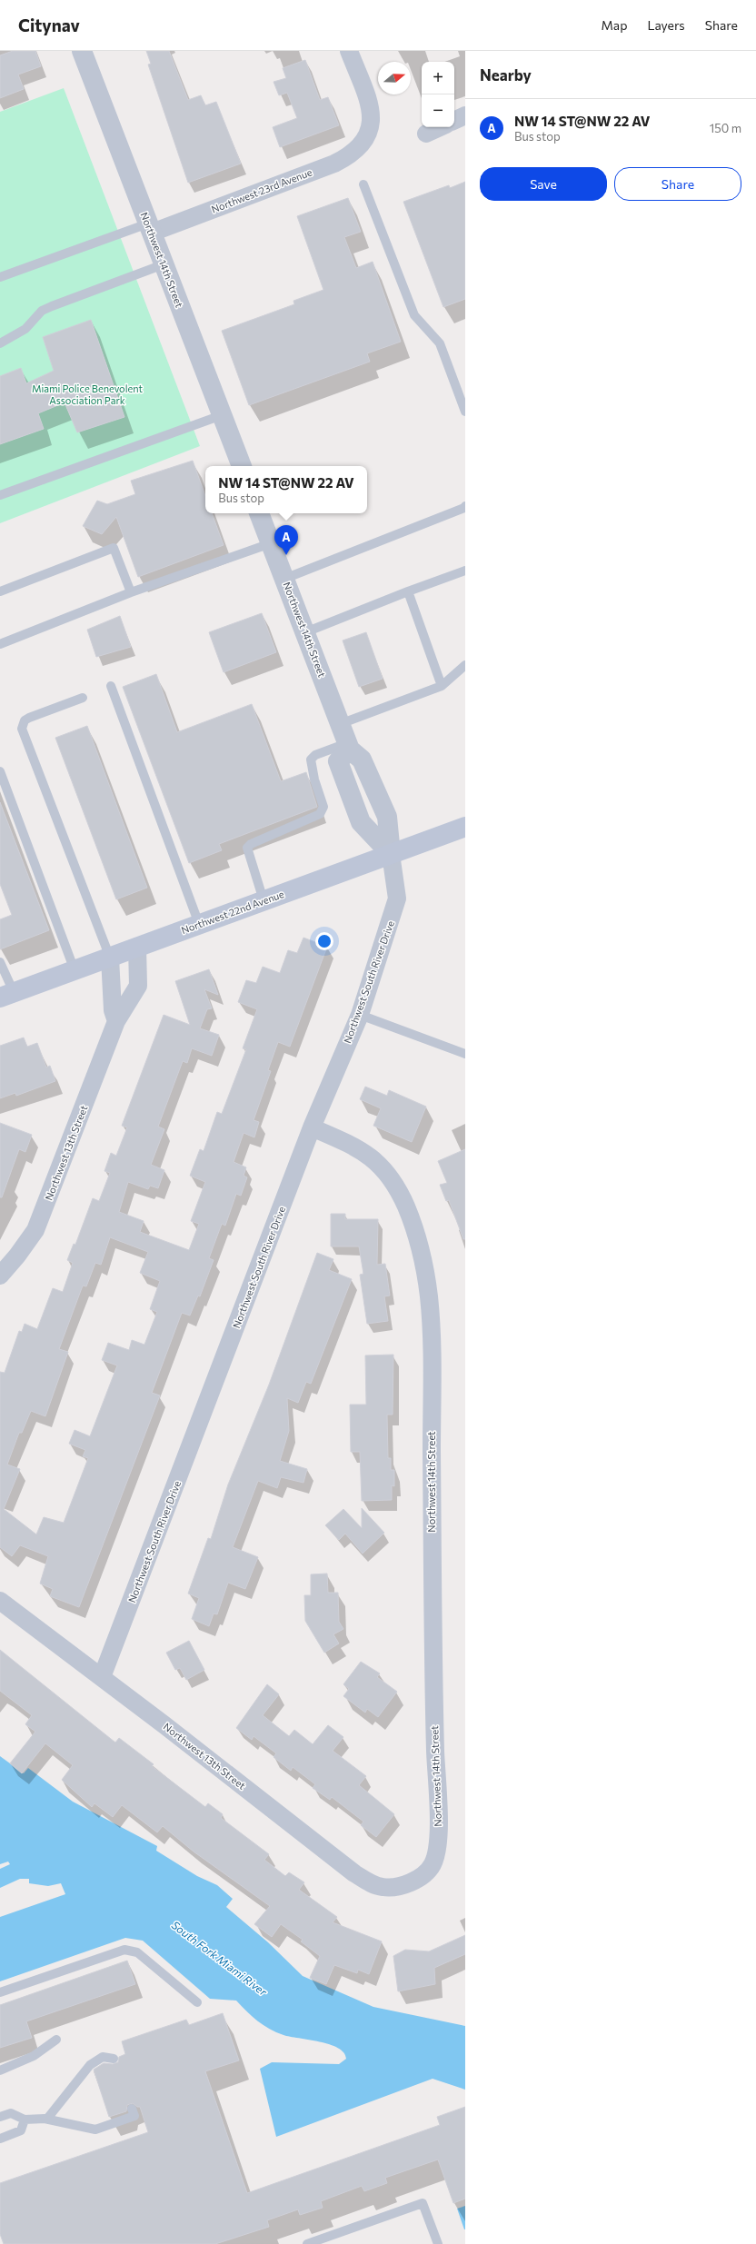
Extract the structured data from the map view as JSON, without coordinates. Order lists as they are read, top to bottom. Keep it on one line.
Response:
{"streets":{"main road":["Northwest 22nd Avenue"],"street":["Northwest 23rd Avenue","Northwest 14th Street","Northwest South River Drive","Northwest 13th Street"]},"crossings":[["Northwest 23rd Avenue","Northwest 14th Street"],["Northwest 14th Street","Northwest 22nd Avenue"],["Northwest 14th Street","Northwest South River Drive"],["Northwest 14th Street","Northwest 13th Street"],["Northwest 22nd Avenue","Northwest South River Drive"],["Northwest 22nd Avenue","Northwest 13th Street"],["Northwest South River Drive","Northwest 13th Street"]],"water":["South Fork Miami River"],"parks":["Miami Police Benevolent Association Park"],"north":"right","page":{"header":"Citynav","nav":["Map","Layers","Share"],"heading":"Nearby","map_buttons":["+","−"],"list":[{"mark":"A","name":"NW 14 ST@NW 22 AV","note":"Bus stop","value":"150 m"}],"buttons":["Save","Share"],"popup":["NW 14 ST@NW 22 AV","Bus stop"],"pins":"A"}}
